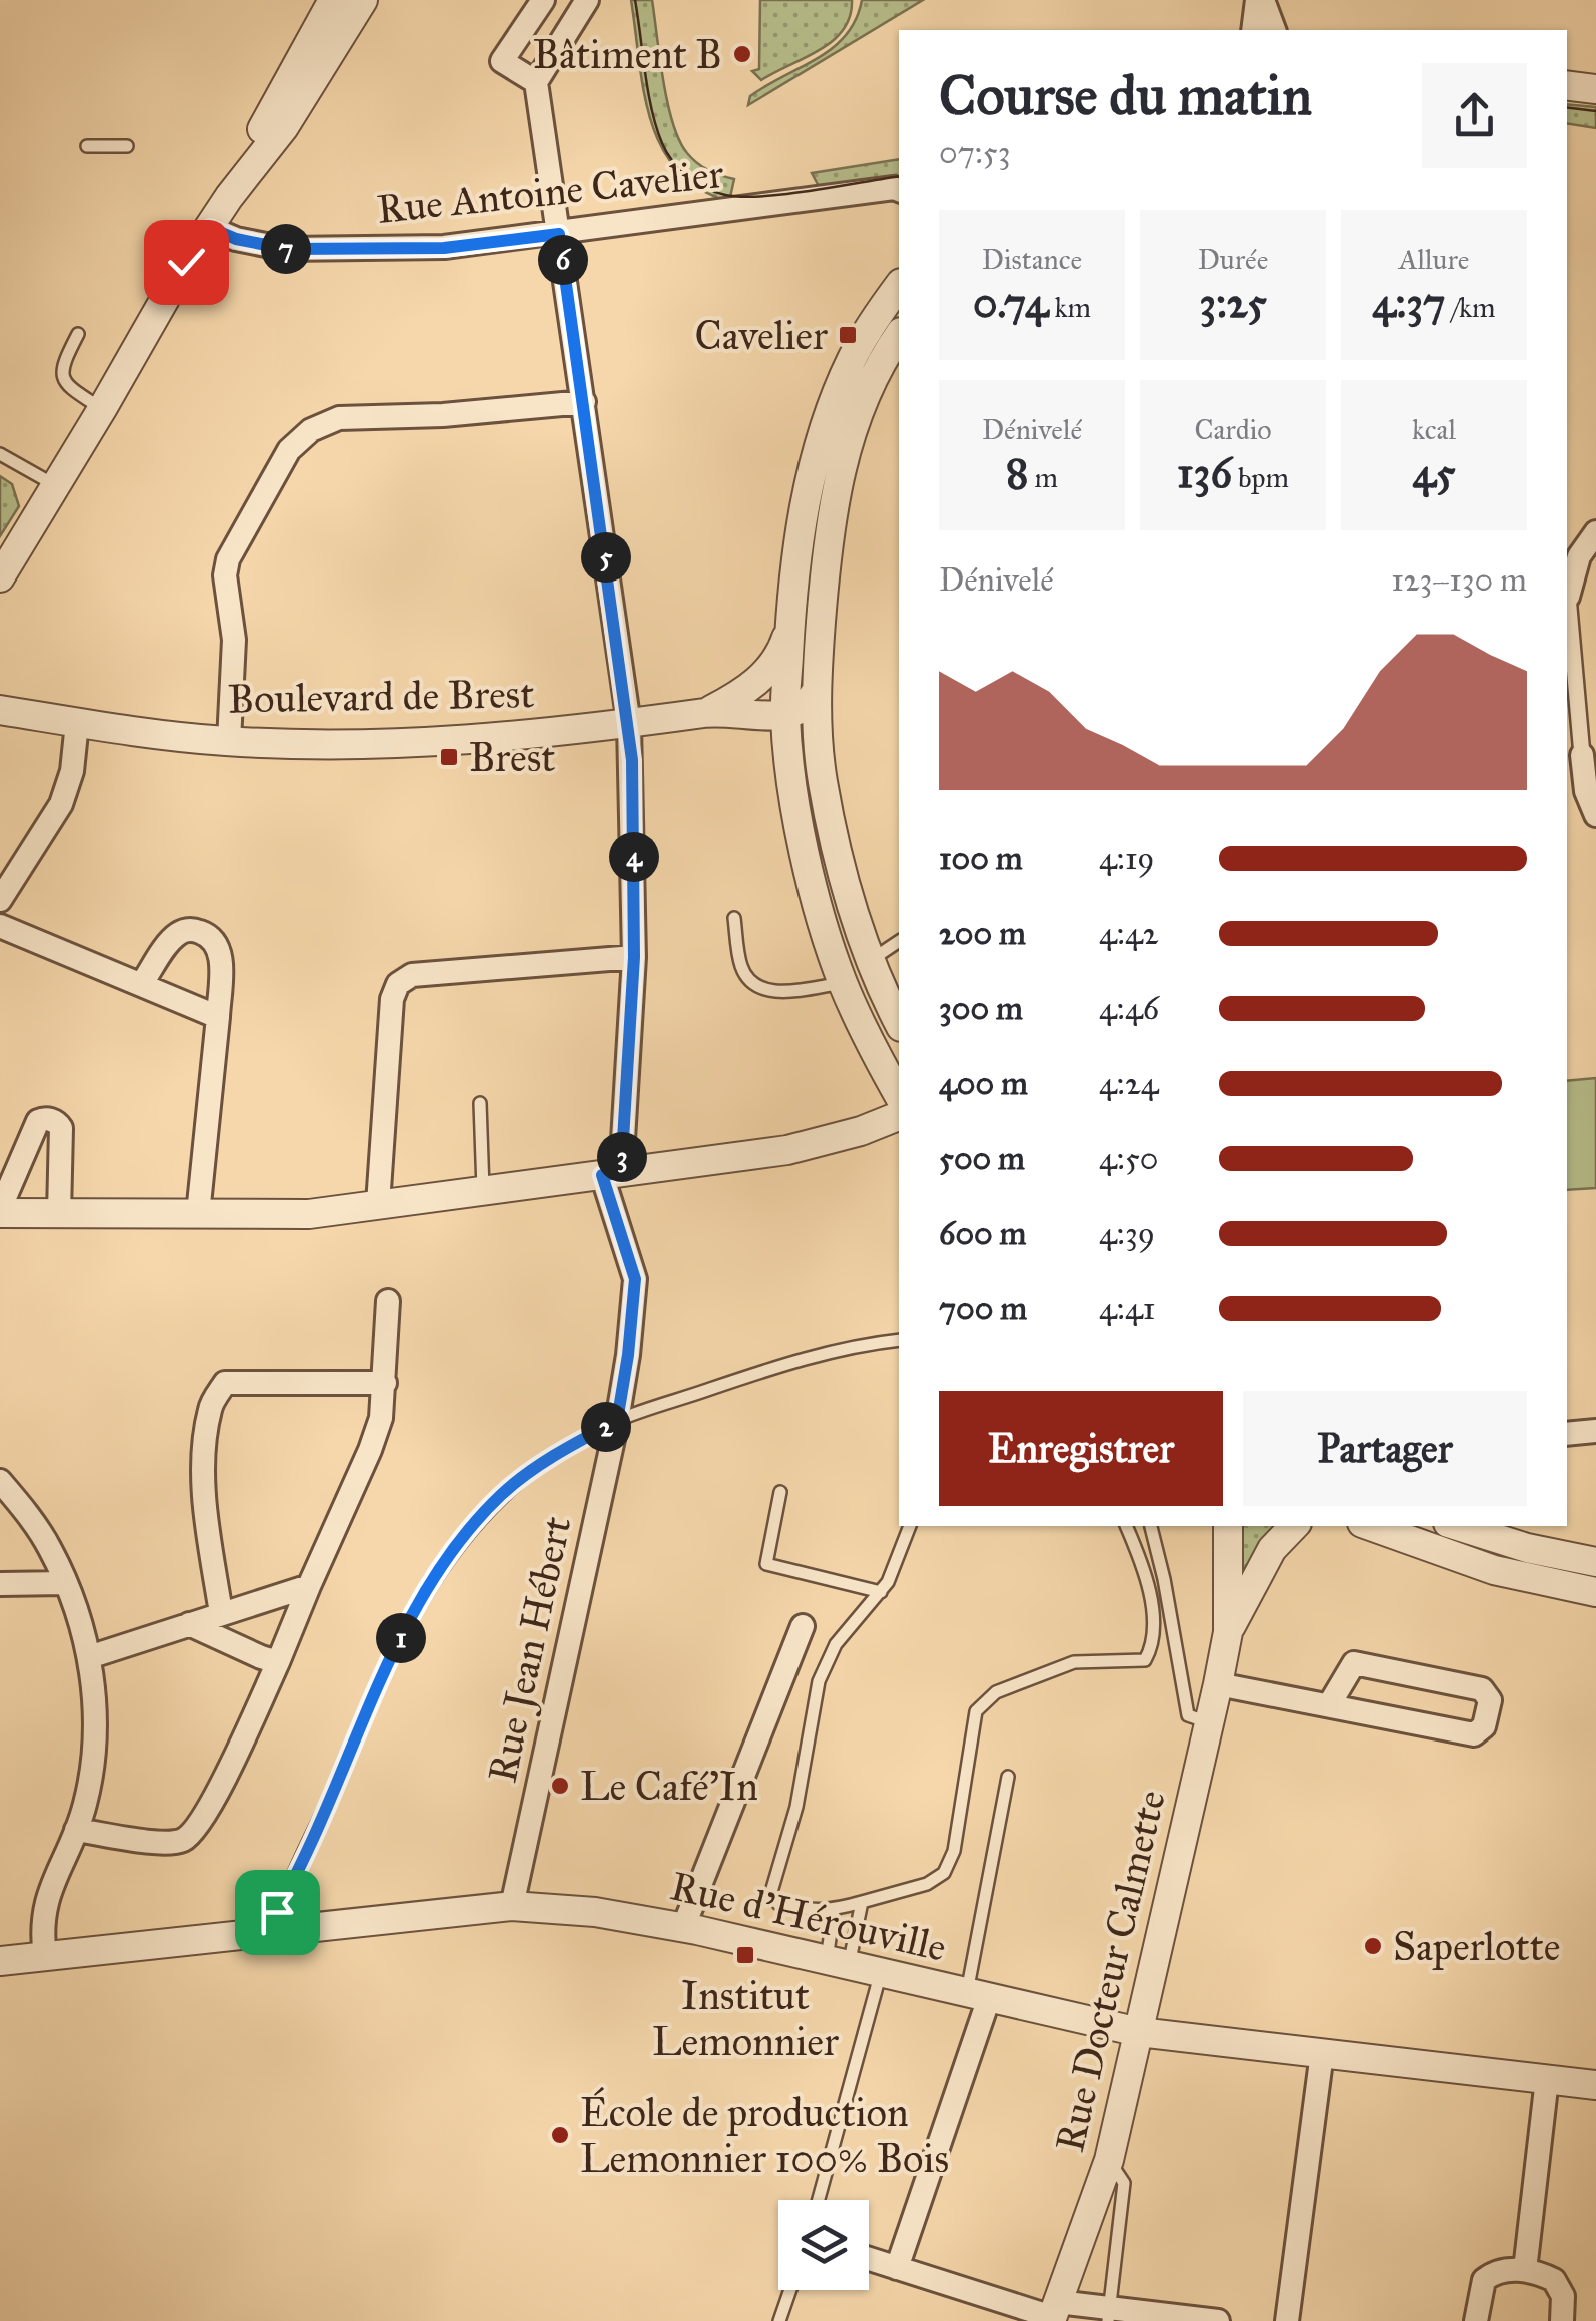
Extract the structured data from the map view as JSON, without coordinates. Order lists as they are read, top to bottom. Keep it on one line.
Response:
{"streets":{"street":["Rue Antoine Cavelier","Boulevard de Brest","Rue Jean Hébert","Rue d'Hérouville","Rue Docteur Calmette"]},"crossings":[["Rue Antoine Cavelier","Rue Jean Hébert"],["Boulevard de Brest","Rue Jean Hébert"],["Rue Jean Hébert","Rue d'Hérouville"],["Rue d'Hérouville","Rue Docteur Calmette"]],"places":{"other":["Bâtiment B","Le Café'In","Saperlotte","École de production Lemonnier 100% Bois"],"transit":["Cavelier","Brest","Institut Lemonnier"]},"page":{"heading":["Course du matin","07:53"],"stats":[["Distance","0.74 km"],["Durée","3:25"],["Allure","4:37 /km"],["Dénivelé","8 m"],["Cardio","136 bpm"],["kcal","45"]],"pins":["7","6","5","4","3","2","1"],"chart":["Dénivelé","123–130 m"],"list":[{"name":"100 m","note":"4:19"},{"name":"200 m","note":"4:42"},{"name":"300 m","note":"4:46"},{"name":"400 m","note":"4:24"},{"name":"500 m","note":"4:50"},{"name":"600 m","note":"4:39"},{"name":"700 m","note":"4:41"}],"buttons":["Enregistrer","Partager"]}}
